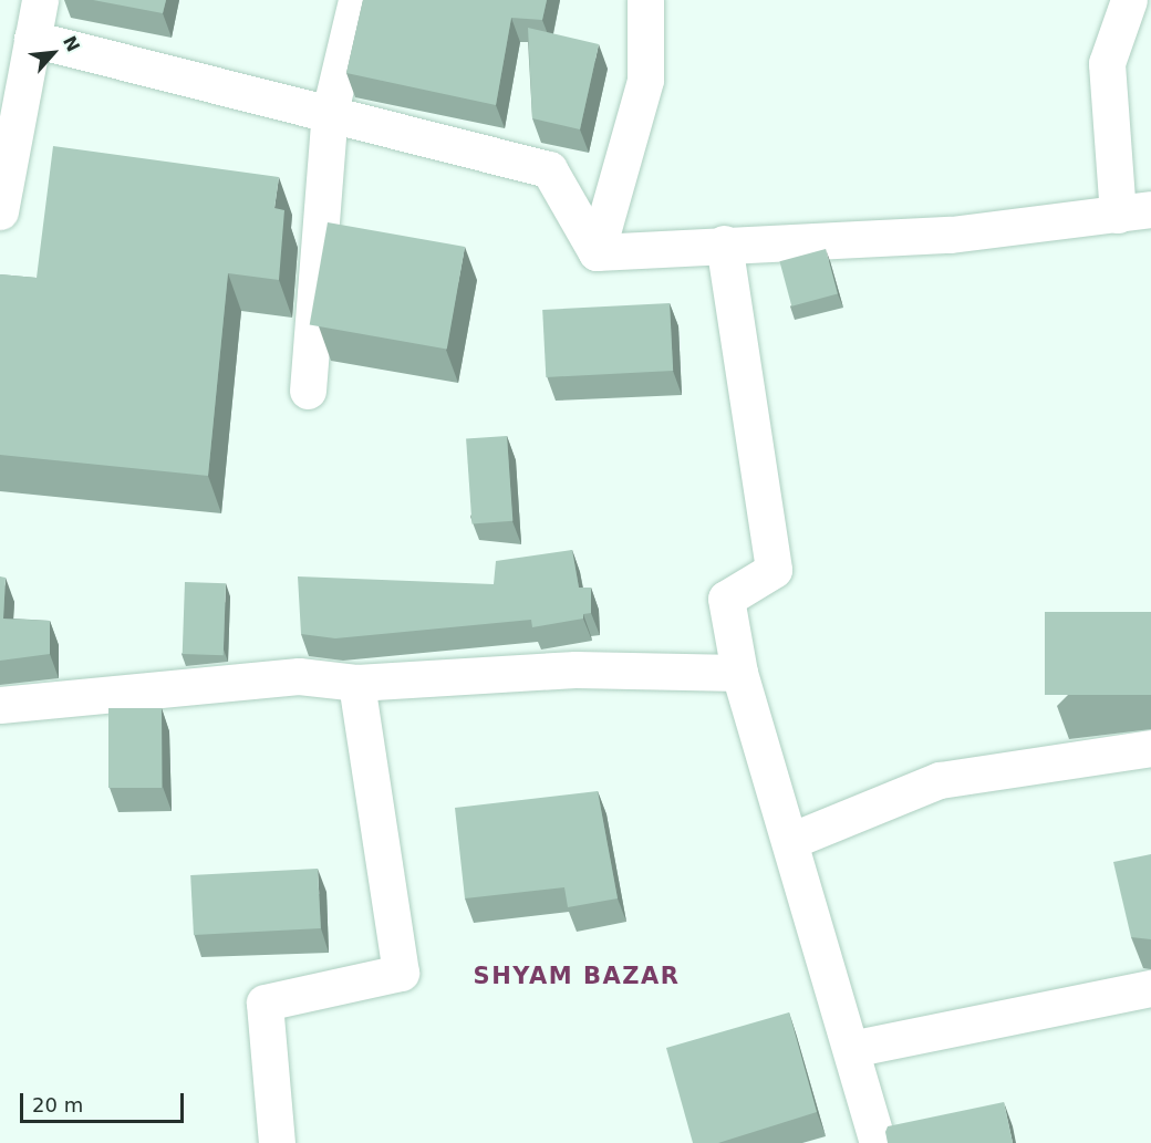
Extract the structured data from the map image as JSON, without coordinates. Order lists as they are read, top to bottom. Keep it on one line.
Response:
{"districts":["SHYAM BAZAR"],"scale_bar":"20 m","north":"top right"}
